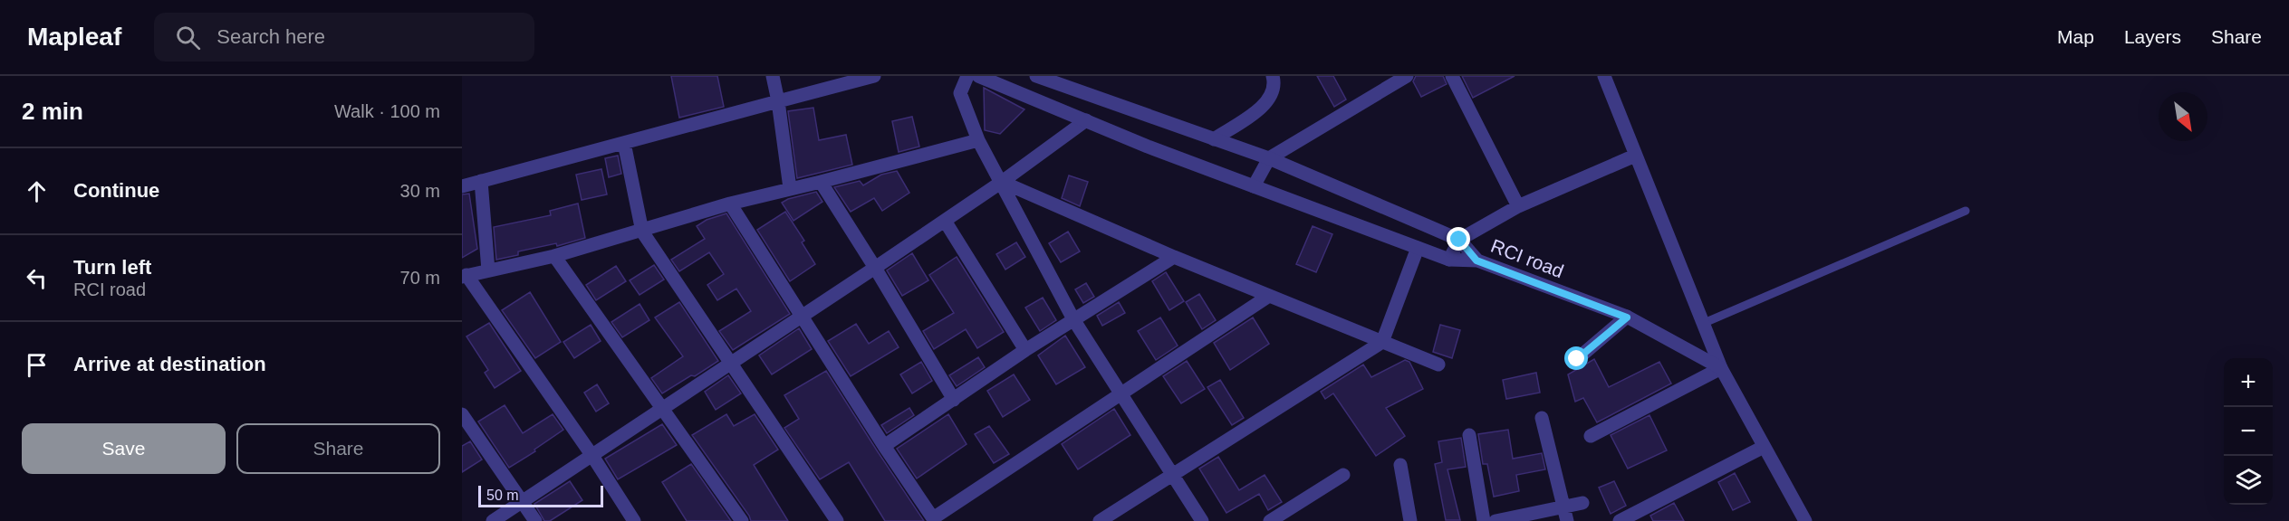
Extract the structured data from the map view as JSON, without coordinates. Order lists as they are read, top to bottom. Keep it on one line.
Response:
{"streets":{"street":["RCI road"]},"scale_bar":"50 m","north":"bottom right","page":{"header":"Mapleaf","search":"Search here","nav":["Map","Layers","Share"],"heading":["2 min","Walk · 100 m"],"list":[["Continue","30 m"],["Turn left","RCI road","70 m"],"Arrive at destination"],"map_buttons":["+","−"],"buttons":["Save","Share"],"scale":"50 m"}}
